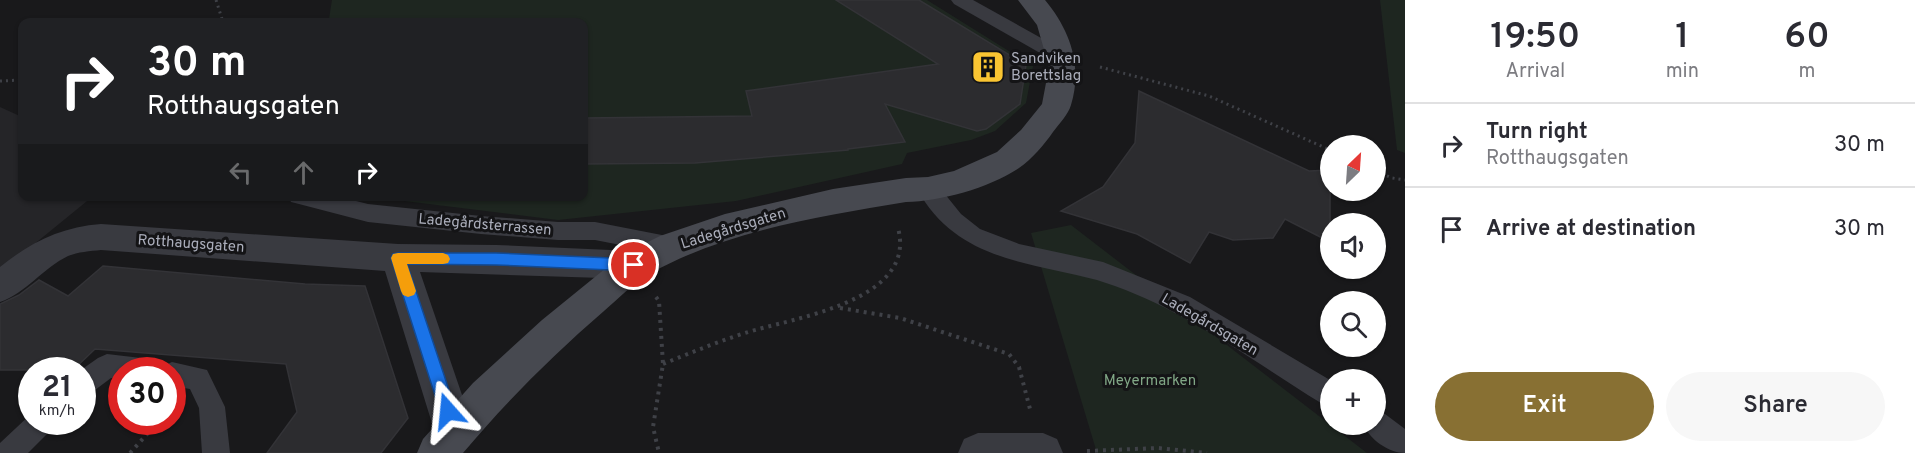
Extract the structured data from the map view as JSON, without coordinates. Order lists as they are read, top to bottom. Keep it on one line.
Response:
{"streets":{"street":["Ladegårdsgaten","Rotthaugsgaten"],"lane":["Ladegårdsterrassen"]},"crossings":[["Ladegårdsterrassen","Ladegårdsgaten"],["Ladegårdsgaten","Rotthaugsgaten"]],"parks":["Meyermarken"],"places":{"building":["Sandviken Borettslag"]},"north":"top right","page":{"eta":["19:50","Arrival","1","min","60","m"],"turn":["30 m","Rotthaugsgaten"],"list":[{"name":"Turn right","note":"Rotthaugsgaten","value":"30 m"},{"name":"Arrive at destination","value":"30 m"}],"map_buttons":"+","speed":"21 km/h","limit":"30","buttons":["Exit","Share"]}}
